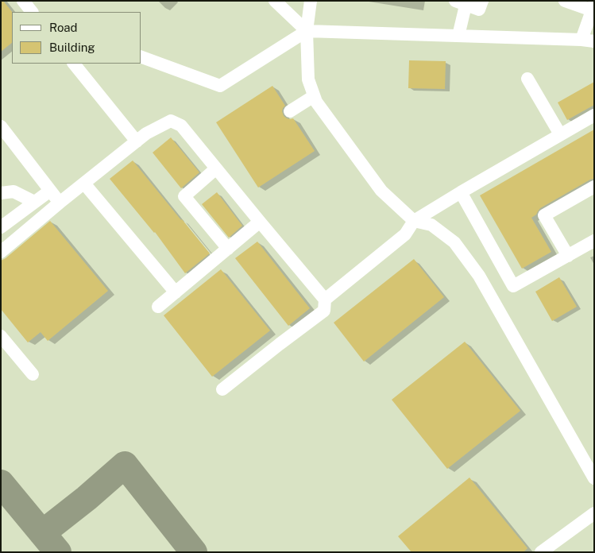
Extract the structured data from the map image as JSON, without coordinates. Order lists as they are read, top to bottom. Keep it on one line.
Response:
{"legend":["Road","Building"]}
